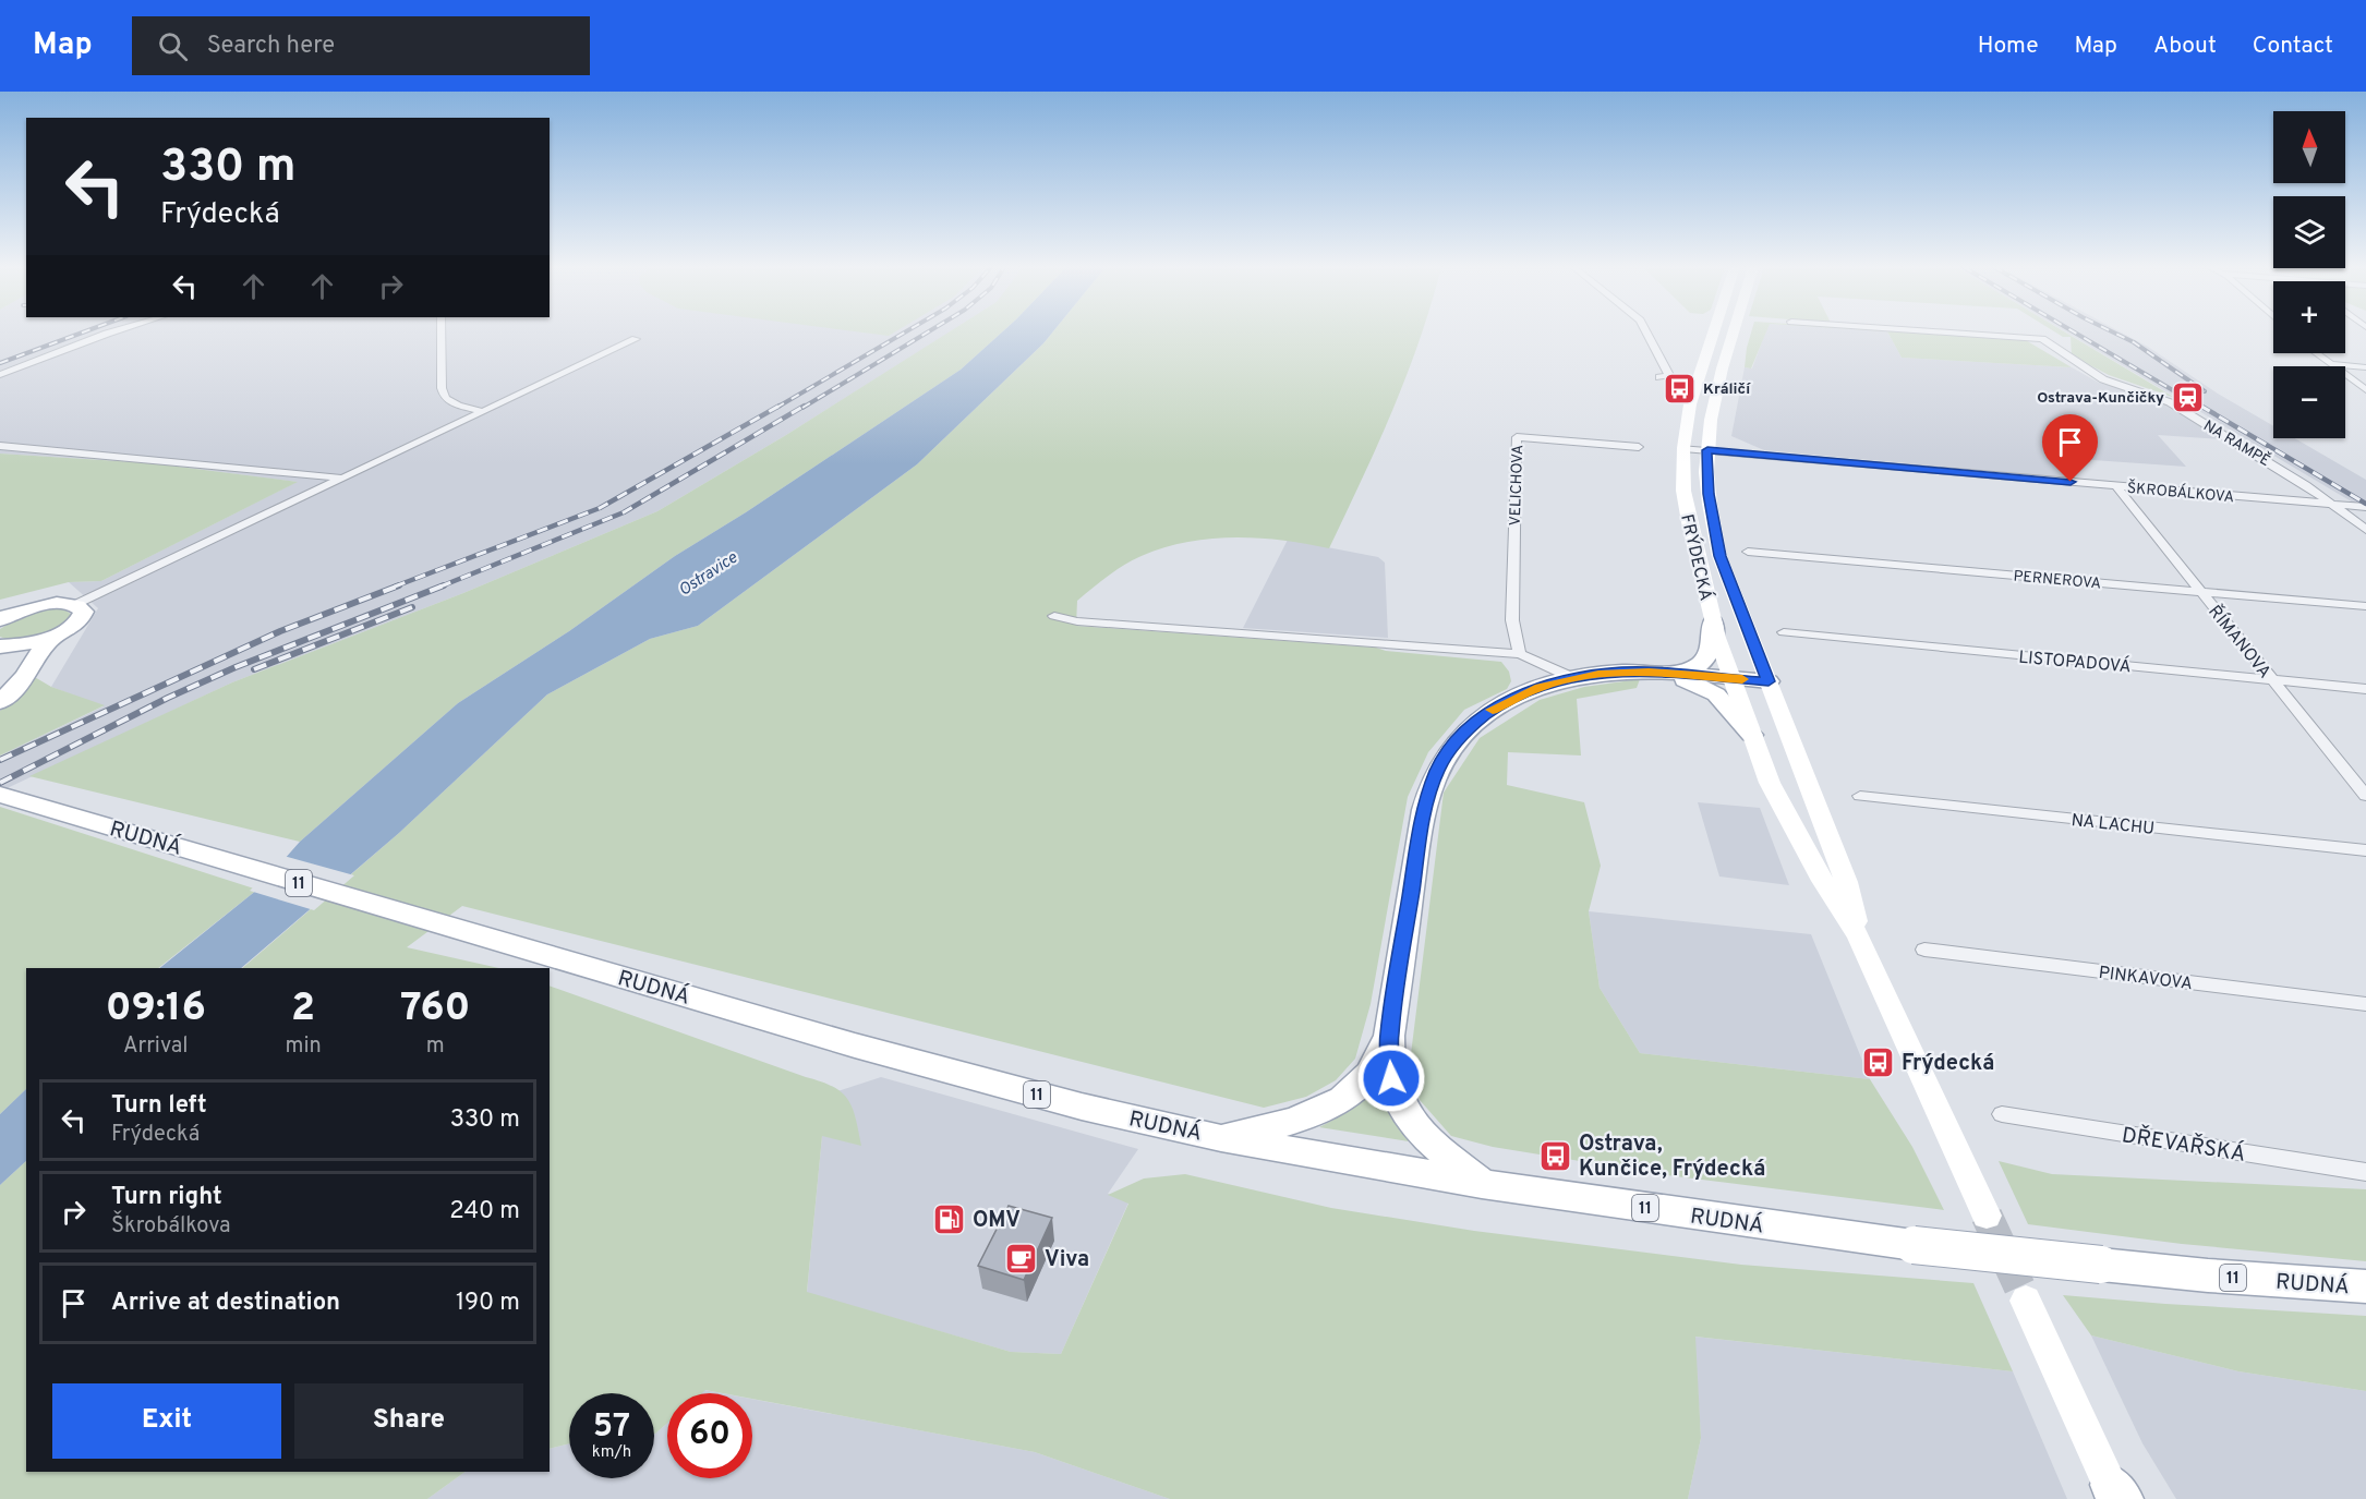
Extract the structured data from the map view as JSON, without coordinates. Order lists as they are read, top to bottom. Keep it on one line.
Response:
{"streets":{"main road":["FRÝDECKÁ","RUDNÁ","11"],"street":["NA RAMPĚ","VELICHOVA","ŠKROBÁLKOVA","PERNEROVA","ŘÍMANOVA","LISTOPADOVÁ","NA LACHU","PINKAVOVA","DŘEVAŘSKÁ"]},"crossings":[["NA RAMPĚ","ŠKROBÁLKOVA"],["ŠKROBÁLKOVA","FRÝDECKÁ"],["ŠKROBÁLKOVA","ŘÍMANOVA"],["PERNEROVA","ŘÍMANOVA"],["ŘÍMANOVA","LISTOPADOVÁ"]],"water":["Ostravice"],"places":{"bus stop":["Králičí","Frýdecká","Ostrava, Kunčice, Frýdecká"],"station":["Ostrava-Kunčičky"],"fuel station":["OMV"],"cafe":["Viva"]},"north":"top","page":{"header":"Map","search":"Search here","nav":["Home","Map","About","Contact"],"map_buttons":["+","−"],"turn":["330 m","Frýdecká"],"eta":["09:16","Arrival","2","min","760","m"],"list":[{"name":"Turn left","note":"Frýdecká","value":"330 m"},{"name":"Turn right","note":"Škrobálkova","value":"240 m"},{"name":"Arrive at destination","value":"190 m"}],"buttons":["Exit","Share"],"speed":"57 km/h","limit":"60"}}
